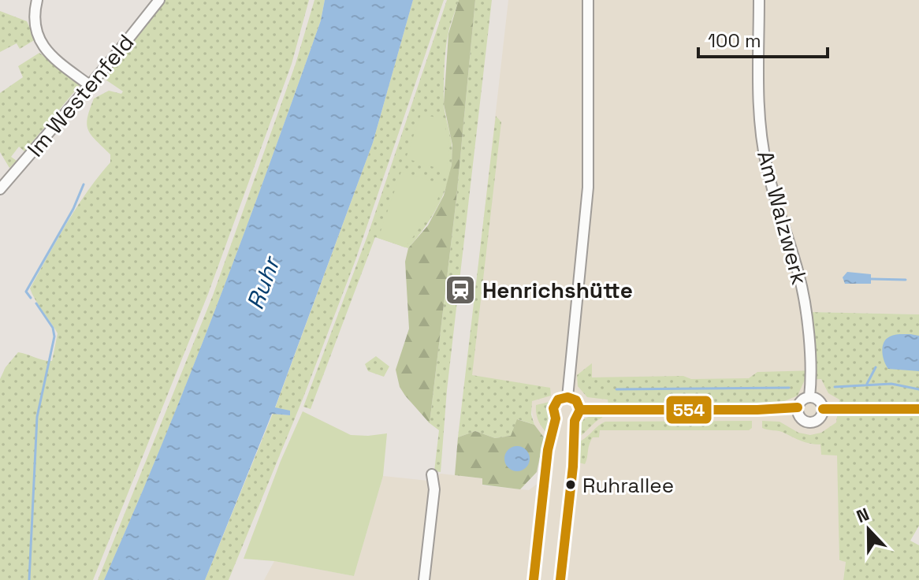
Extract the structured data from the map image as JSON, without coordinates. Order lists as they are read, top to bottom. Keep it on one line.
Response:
{"streets":{"street":["Im Westenfeld","Am Walzwerk"]},"water":["Ruhr"],"places":{"station":["Henrichshütte"],"other":["Ruhrallee"]},"lines":["transit line 554"],"scale_bar":"100 m","north":"top"}
